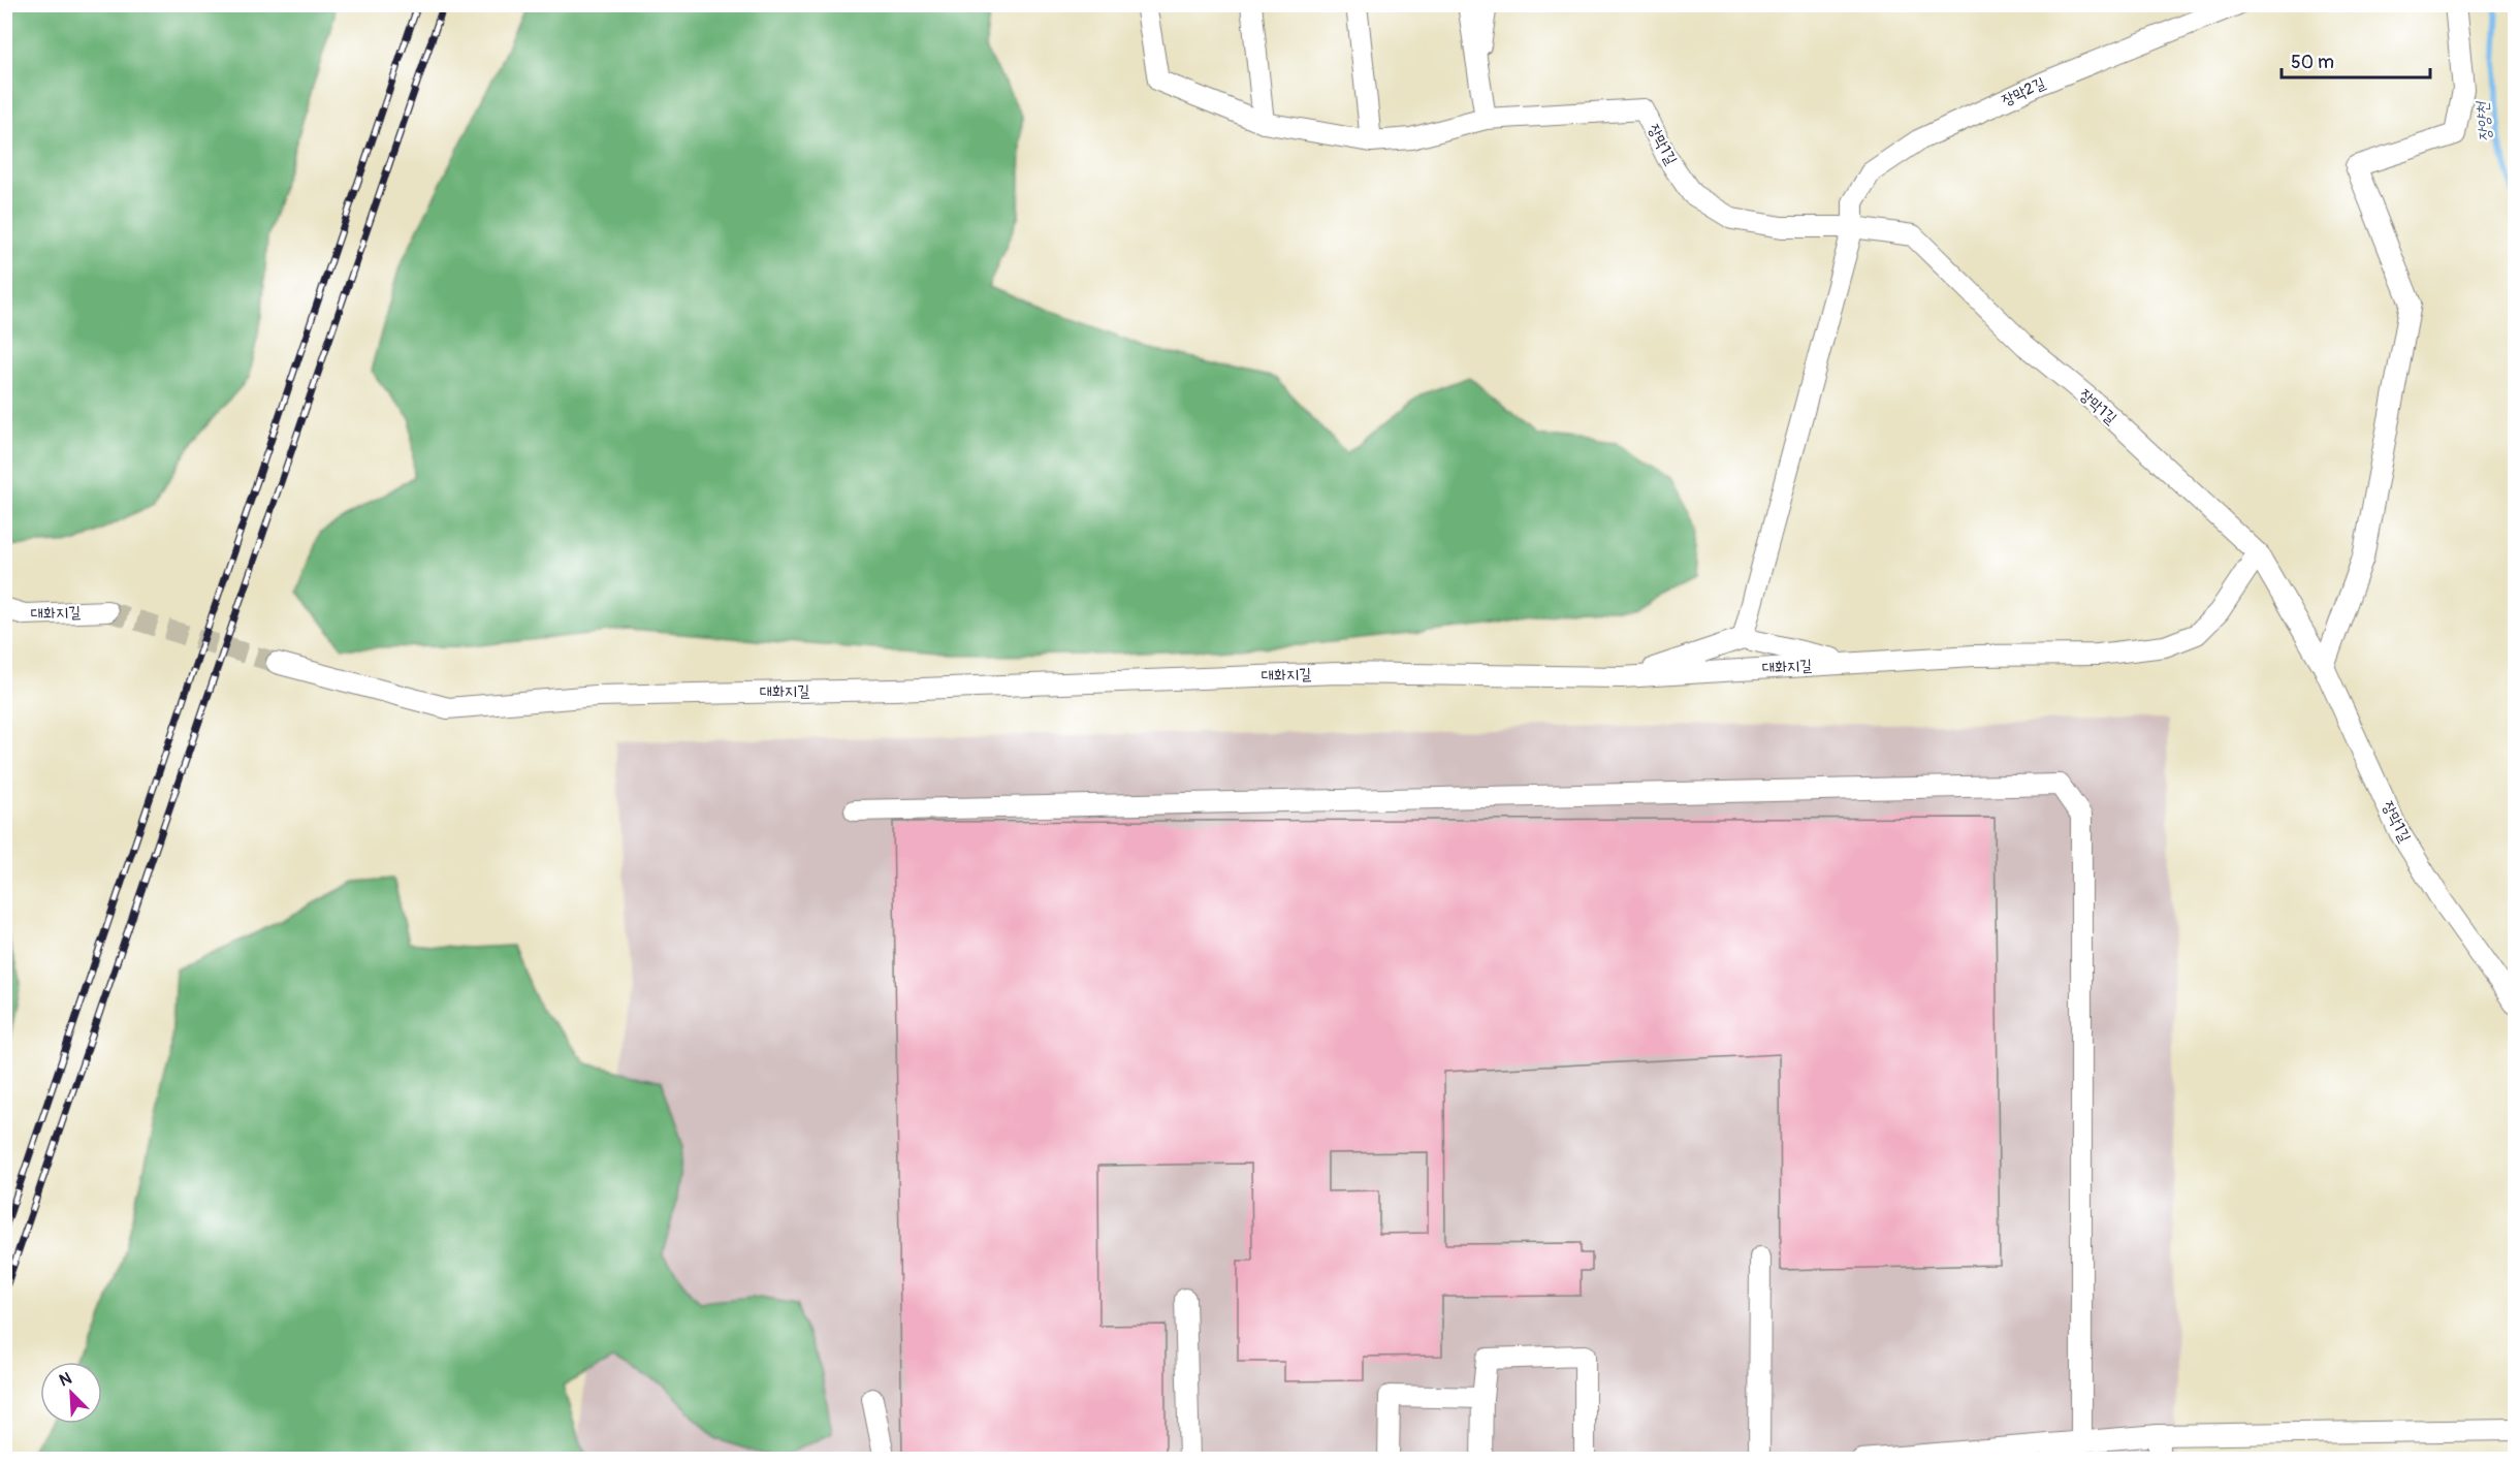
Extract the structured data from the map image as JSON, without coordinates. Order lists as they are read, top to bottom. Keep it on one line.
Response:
{"streets":{"street":["장막2길","장막1길","대화지길"]},"crossings":[["장막2길","장막1길"],["장막1길","대화지길"]],"water":["장양천"],"scale_bar":"50 m","north":"top left"}
